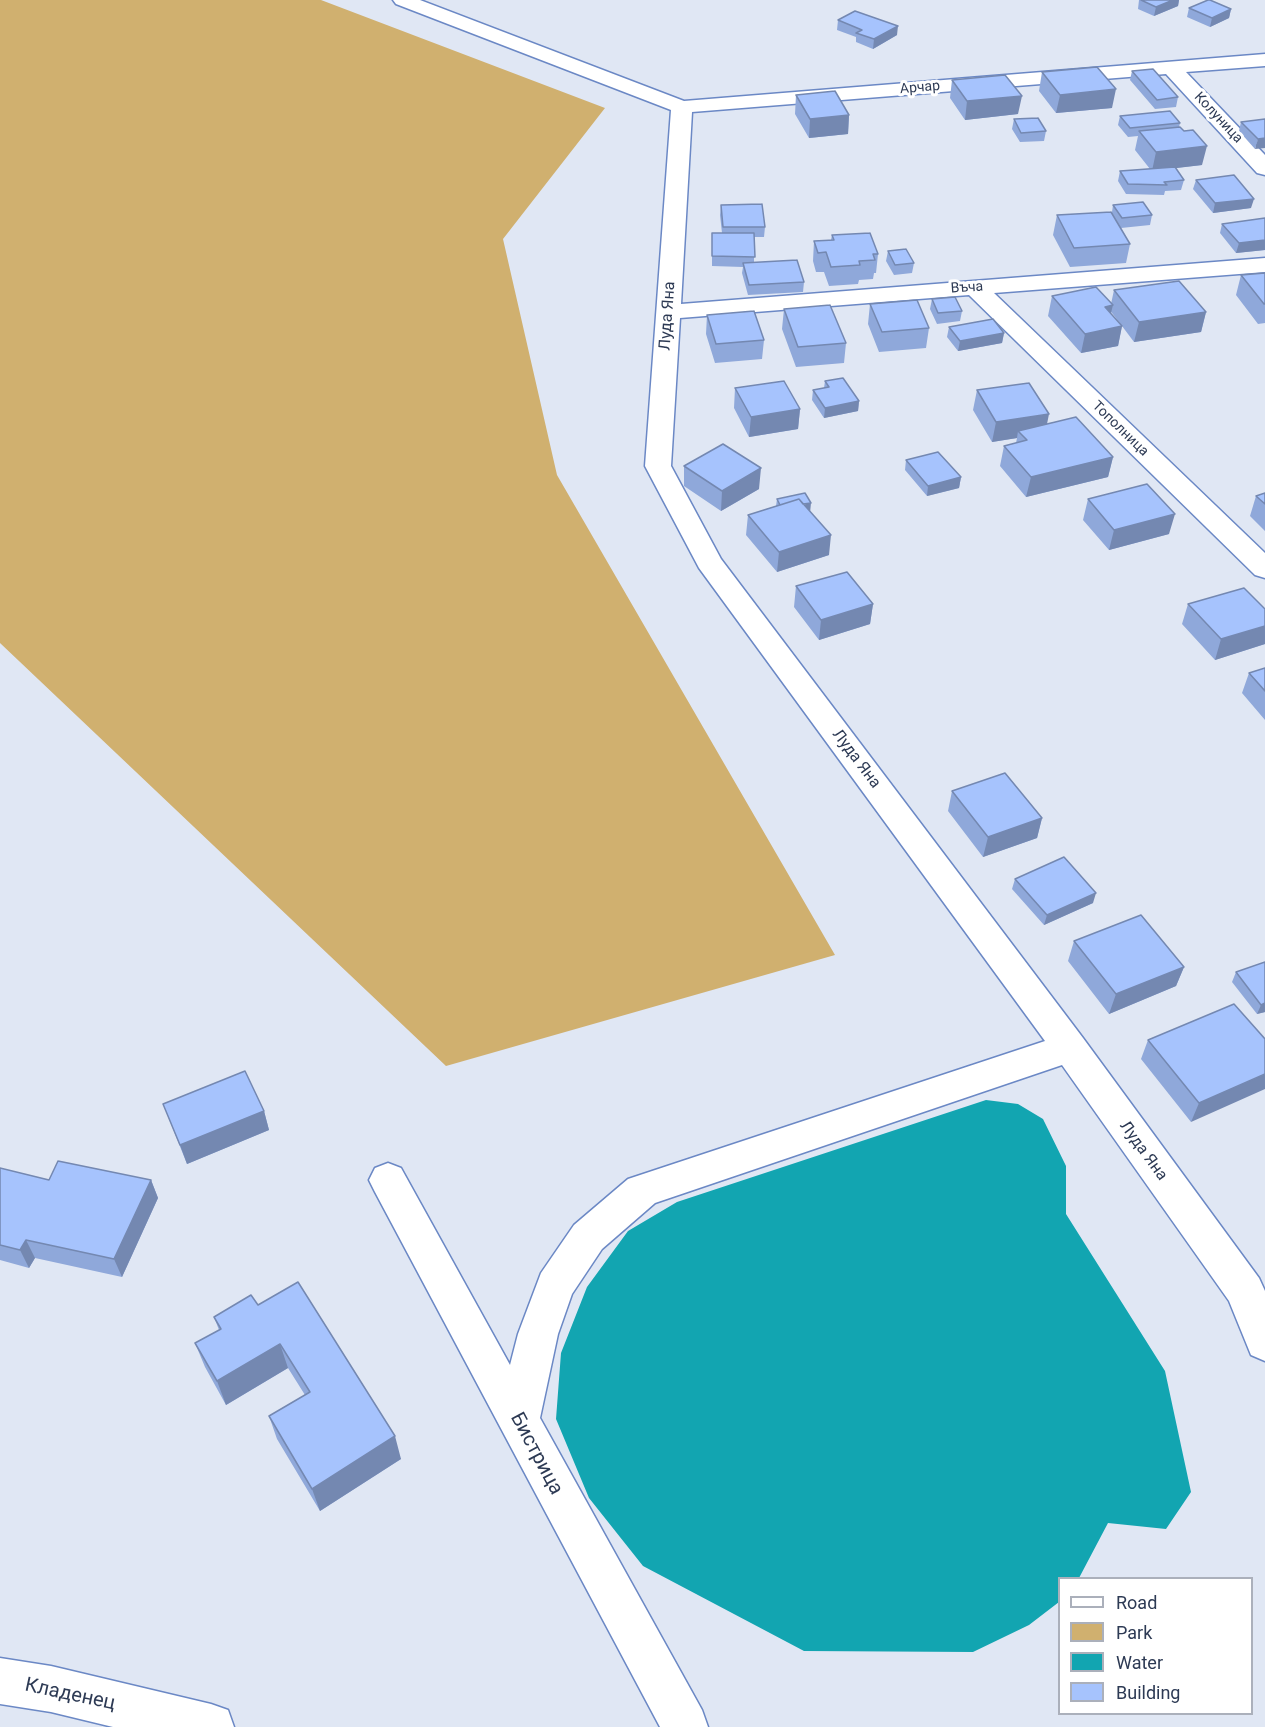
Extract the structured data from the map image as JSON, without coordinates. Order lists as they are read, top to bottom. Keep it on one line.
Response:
{"streets":{"street":["Арчар","Колуница","Въча","Луда Яна","Тополница","Бистрица","Кладенец"]},"crossings":[["Арчар","Колуница"],["Арчар","Луда Яна"],["Въча","Луда Яна"],["Въча","Тополница"]],"legend":["Road","Park","Water","Building"]}
